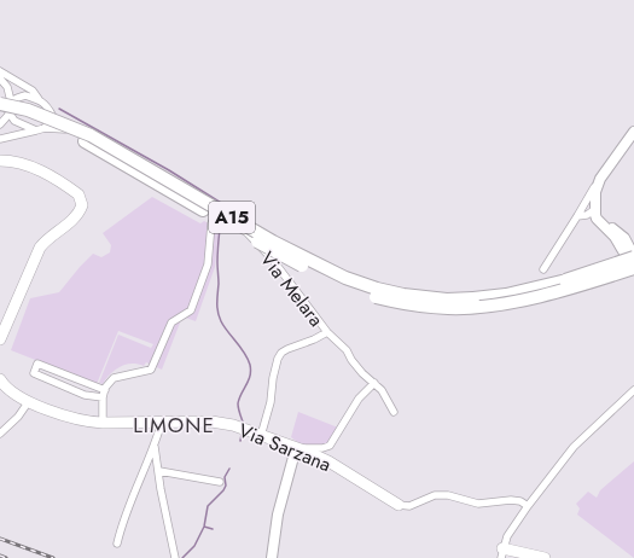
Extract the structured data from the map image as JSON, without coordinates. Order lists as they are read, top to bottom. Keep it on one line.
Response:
{"streets":{"highway":["A15"],"main road":["Via Sarzana"],"street":["Via Melara"]},"districts":["LIMONE"]}
